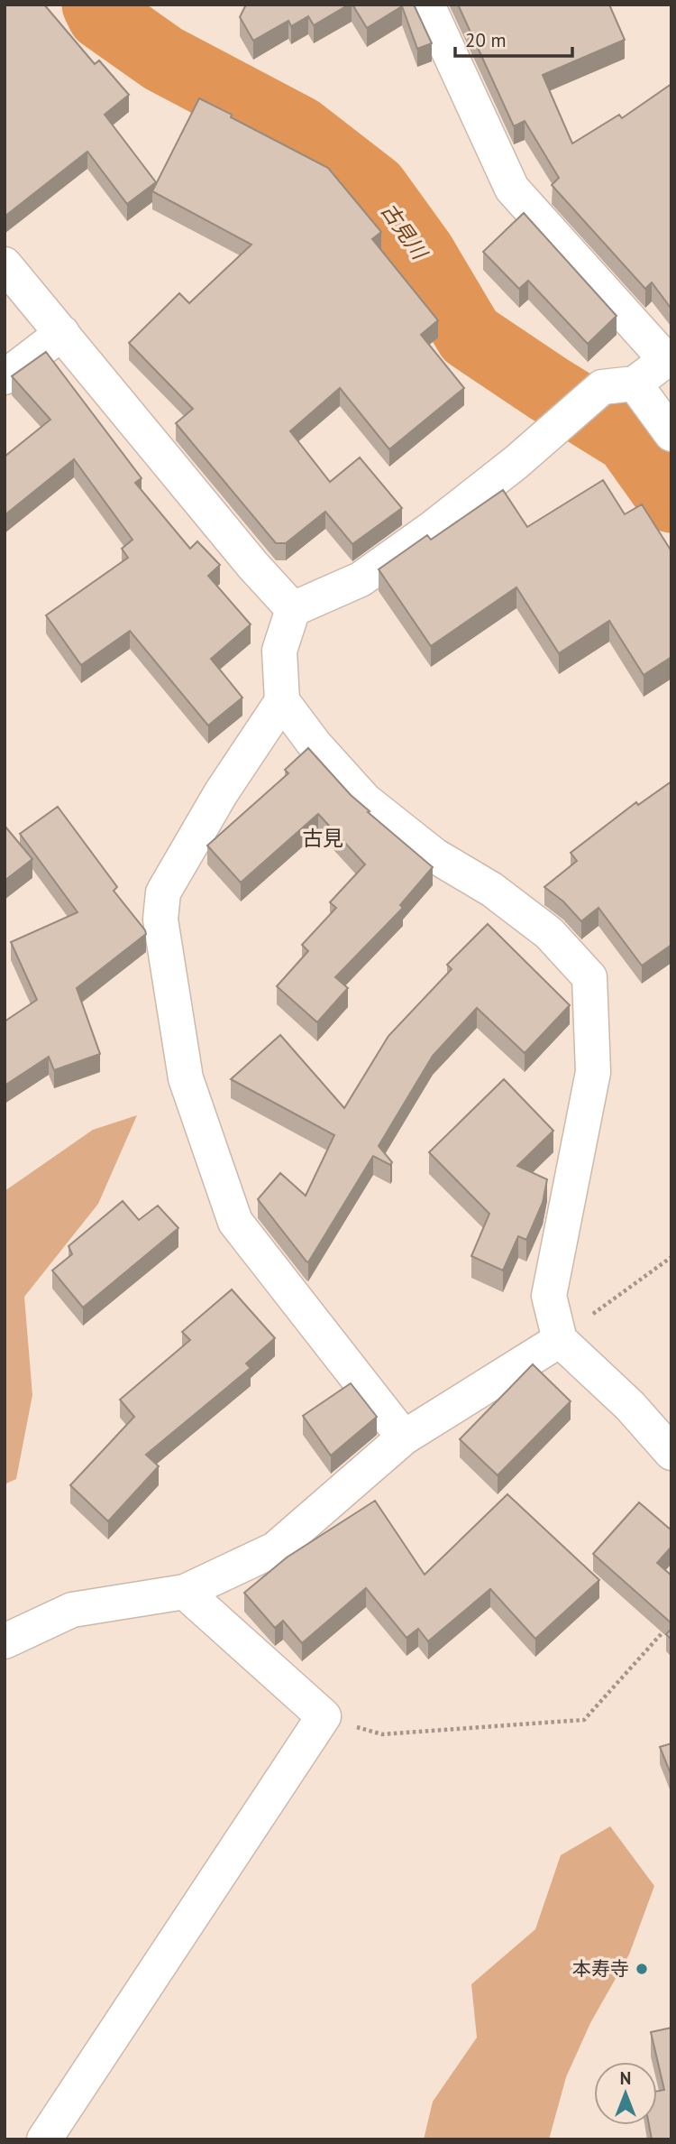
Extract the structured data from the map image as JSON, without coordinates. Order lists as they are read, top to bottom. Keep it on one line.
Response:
{"districts":["古見"],"water":["古見川"],"places":["本寿寺"],"scale_bar":"20 m","north":"top"}
